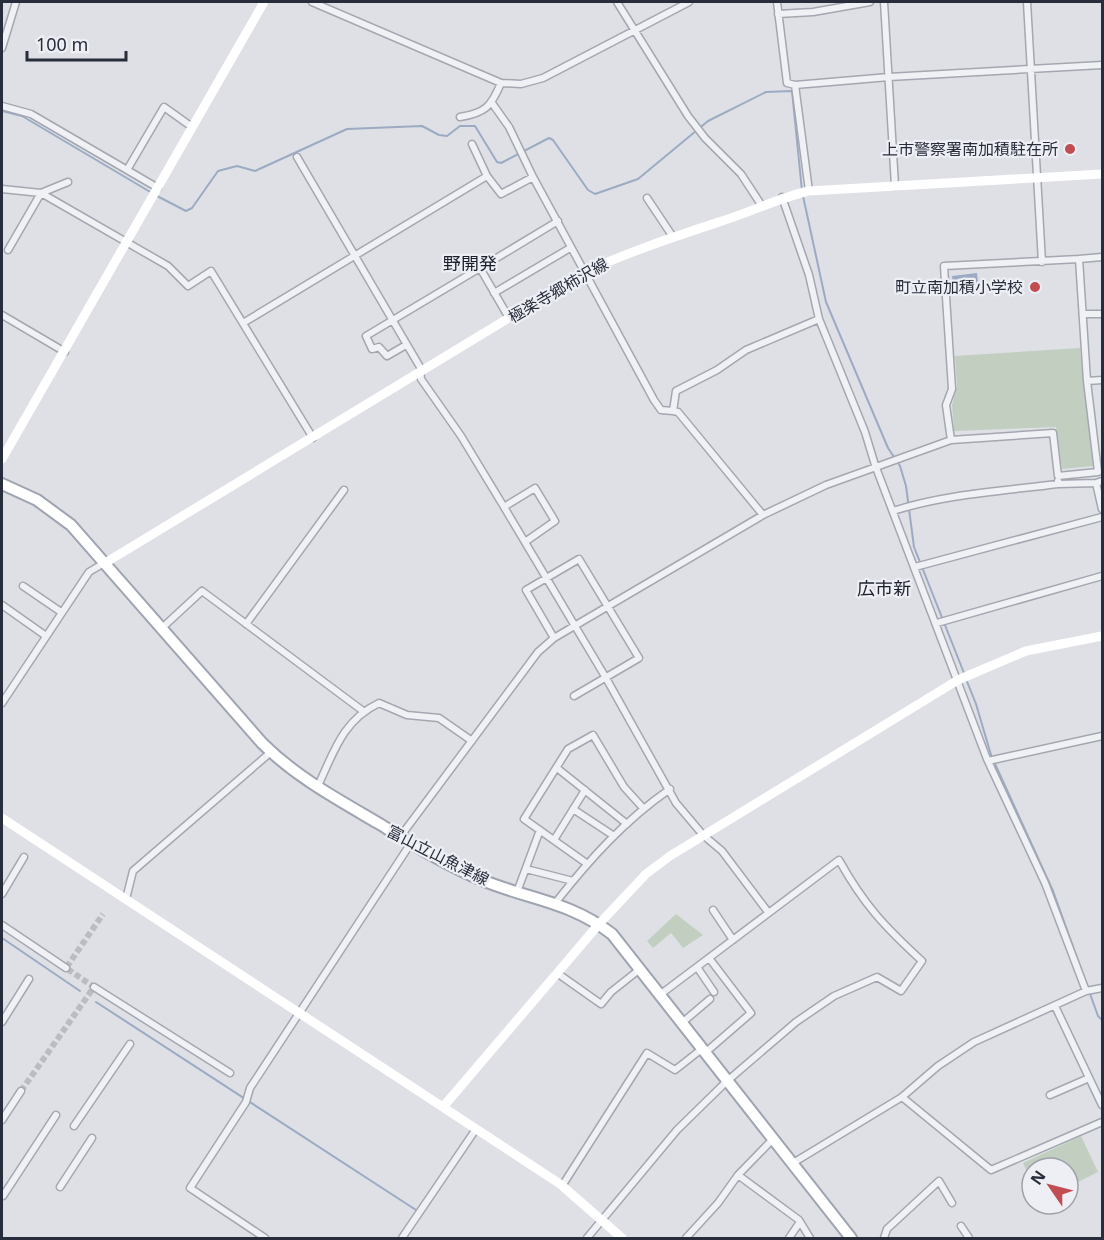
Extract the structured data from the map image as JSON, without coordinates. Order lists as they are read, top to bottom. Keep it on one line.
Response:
{"streets":{"main road":["富山立山魚津線"],"street":["極楽寺郷柿沢線"]},"crossings":[["極楽寺郷柿沢線","富山立山魚津線"]],"districts":["野開発","広市新"],"places":["上市警察署南加積駐在所","町立南加積小学校"],"scale_bar":"100 m","north":"top left"}
